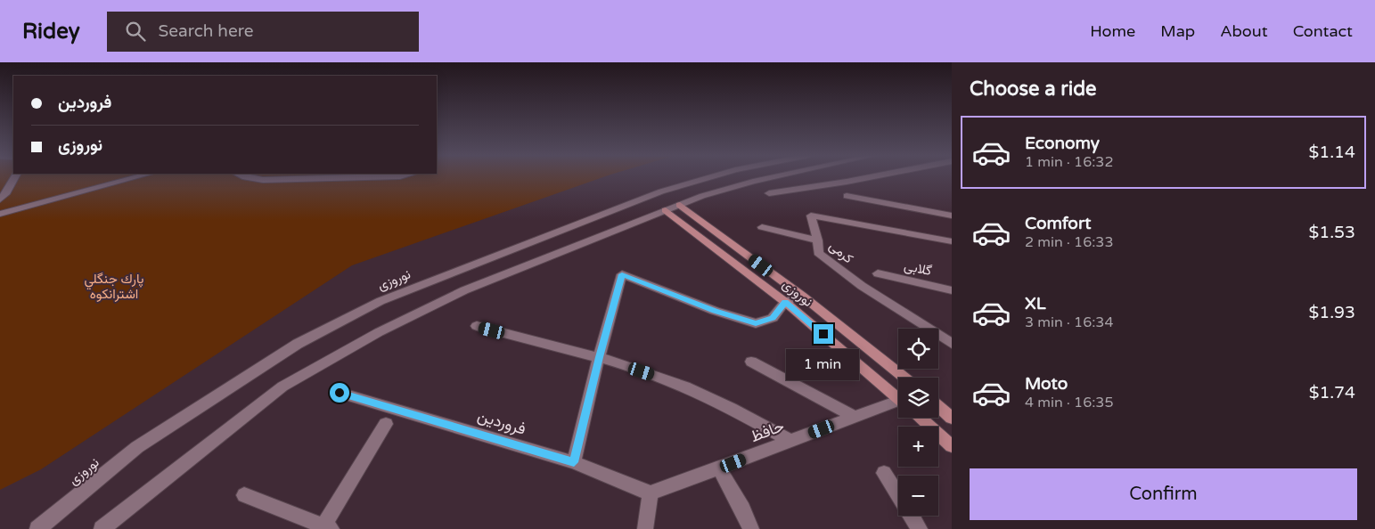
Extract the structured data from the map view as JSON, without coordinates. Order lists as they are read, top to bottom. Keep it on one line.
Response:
{"streets":{"main road":["نوروزی"],"street":["کرمی","گلابی","فروردین","حافظ"]},"crossings":[["فروردین","حافظ"]],"parks":["پارك جنگلي اشترانكوه"],"page":{"header":"Ridey","search":"Search here","nav":["Home","Map","About","Contact"],"heading":"Choose a ride","banner":["فروردین","نوروزی"],"list":[{"name":"Economy","note":"1 min · 16:32","value":"$1.14"},{"name":"Comfort","note":"2 min · 16:33","value":"$1.53"},{"name":"XL","note":"3 min · 16:34","value":"$1.93"},{"name":"Moto","note":"4 min · 16:35","value":"$1.74"}],"map_buttons":["+","−"],"bubble":"1 min","buttons":"Confirm"}}
